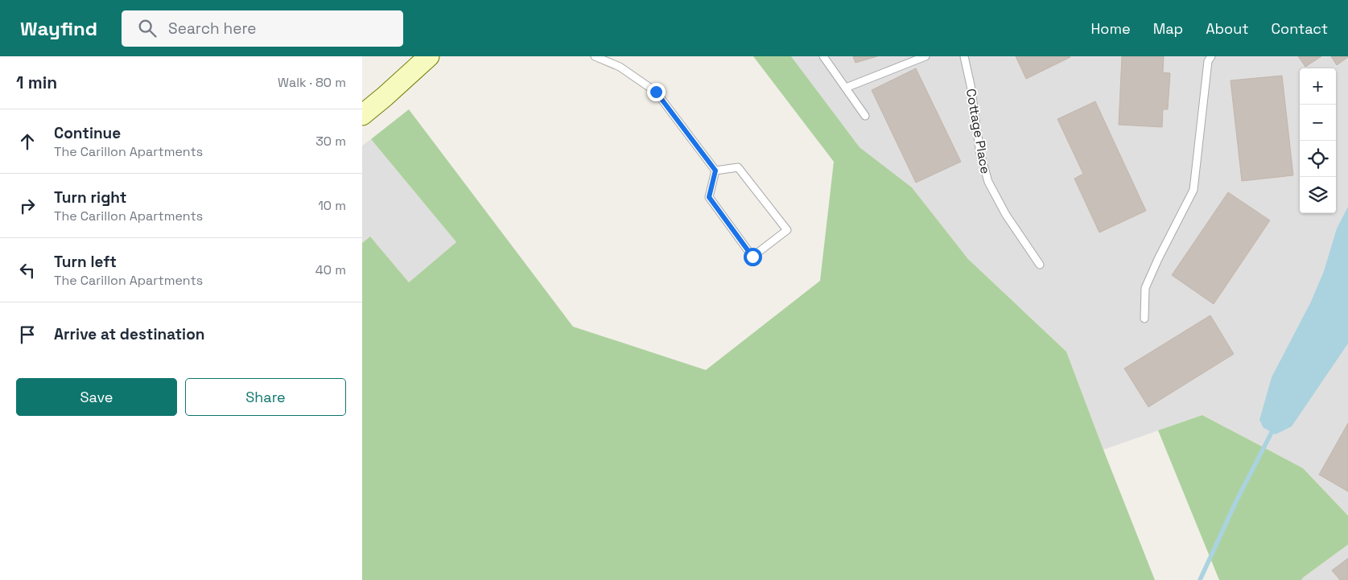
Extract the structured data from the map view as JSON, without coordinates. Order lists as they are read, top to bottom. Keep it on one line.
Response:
{"streets":{"lane":["Cottage Place"]},"page":{"header":"Wayfind","search":"Search here","nav":["Home","Map","About","Contact"],"heading":["1 min","Walk · 80 m"],"map_buttons":["+","−"],"list":[["Continue","The Carillon Apartments","30 m"],["Turn right","The Carillon Apartments","10 m"],["Turn left","The Carillon Apartments","40 m"],"Arrive at destination"],"buttons":["Save","Share"]}}
